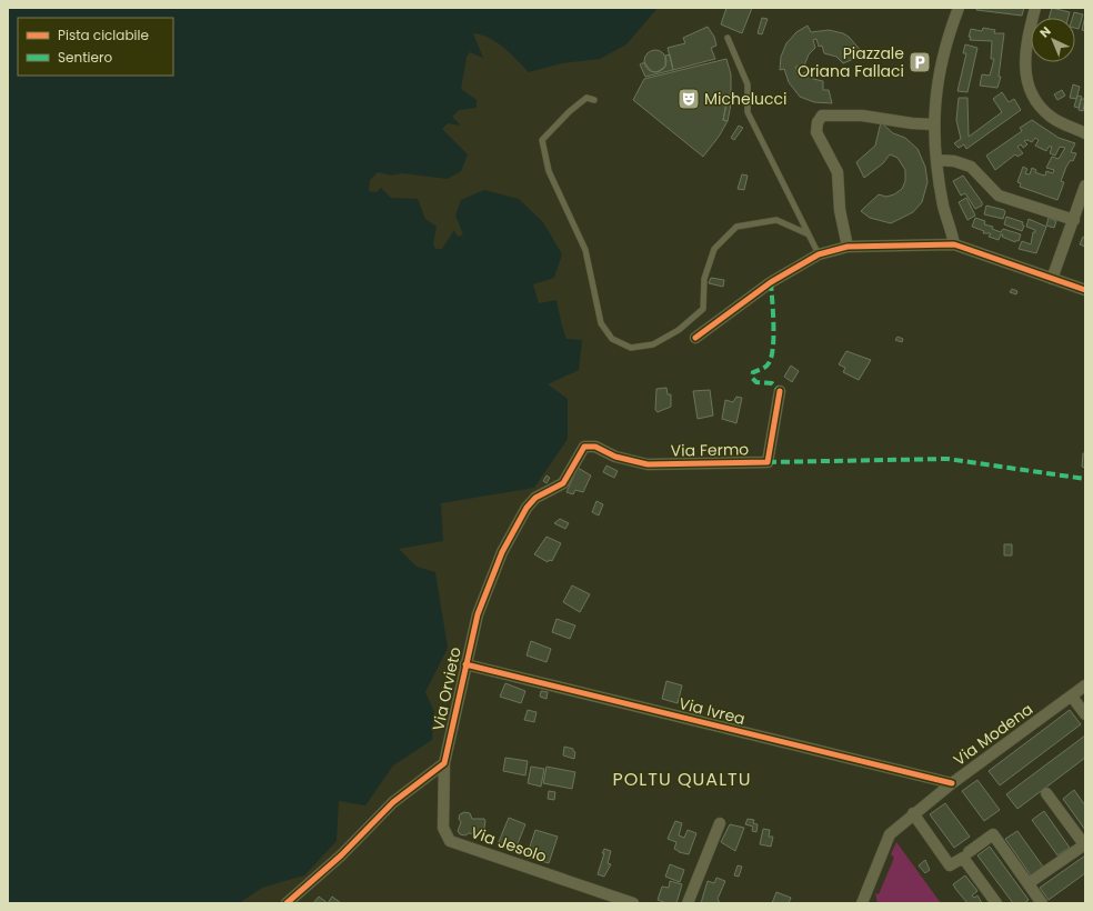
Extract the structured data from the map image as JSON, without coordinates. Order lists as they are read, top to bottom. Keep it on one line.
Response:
{"streets":{"street":["Via Fermo","Via Orvieto","Via Ivrea","Via Modena","Via Jesolo"]},"crossings":[["Via Fermo","Via Orvieto"],["Via Orvieto","Via Ivrea"],["Via Orvieto","Via Jesolo"],["Via Ivrea","Via Modena"]],"districts":["POLTU QUALTU"],"places":{"parking":["Piazzale Oriana Fallaci"],"theatre":["Michelucci"]},"legend":["Pista ciclabile","Sentiero"],"north":"top left"}
